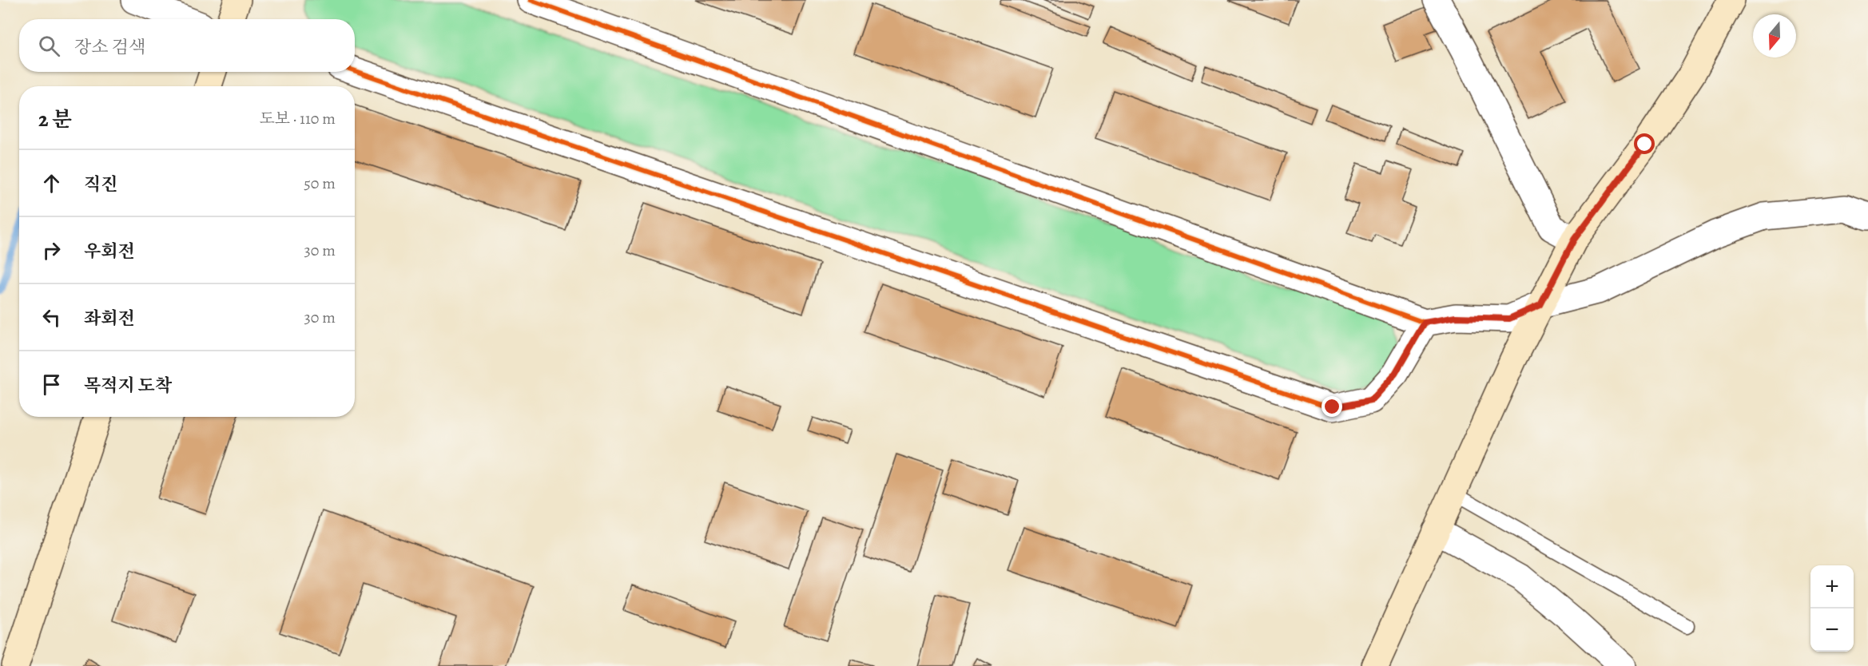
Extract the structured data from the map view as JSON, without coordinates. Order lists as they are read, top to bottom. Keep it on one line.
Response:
{"north":"bottom","page":{"search":"장소 검색","heading":["2 분","도보 · 110 m"],"list":[["직진","50 m"],["우회전","30 m"],["좌회전","30 m"],"목적지 도착"],"map_buttons":["+","−"]}}
